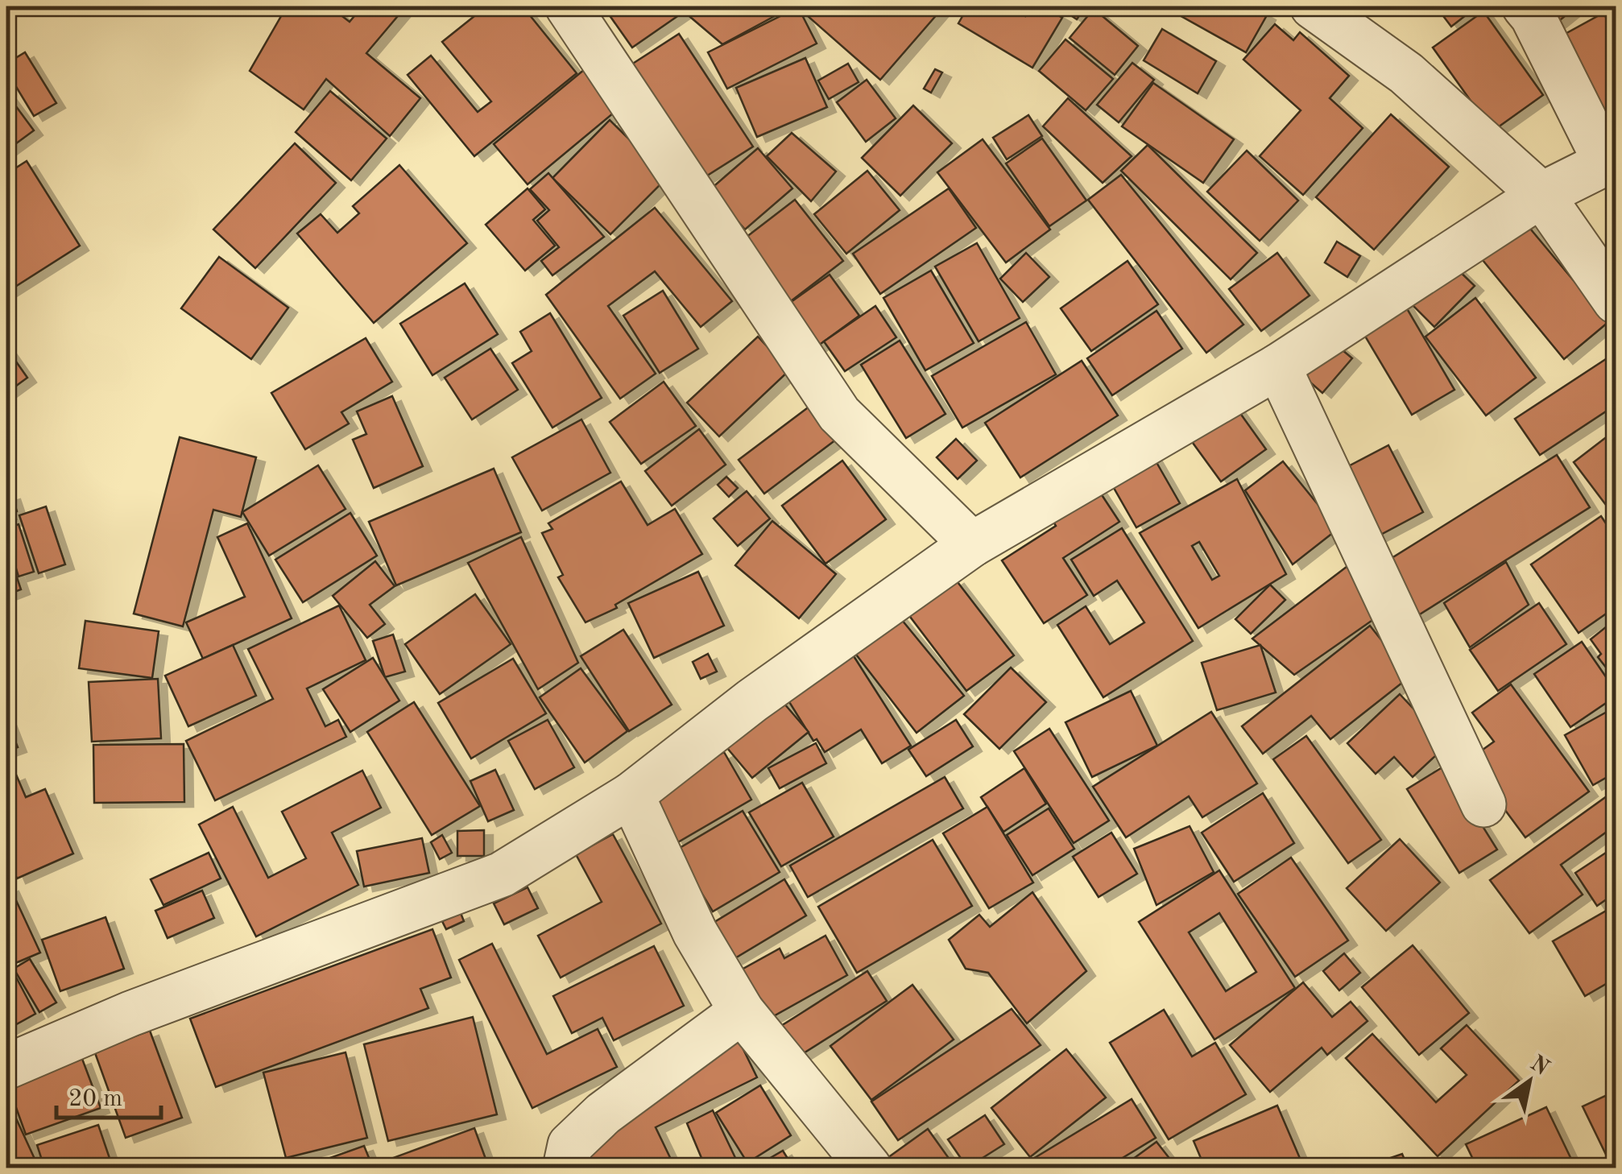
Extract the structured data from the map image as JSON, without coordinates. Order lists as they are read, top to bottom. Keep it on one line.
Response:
{"scale_bar":"20 m","north":"top right"}
